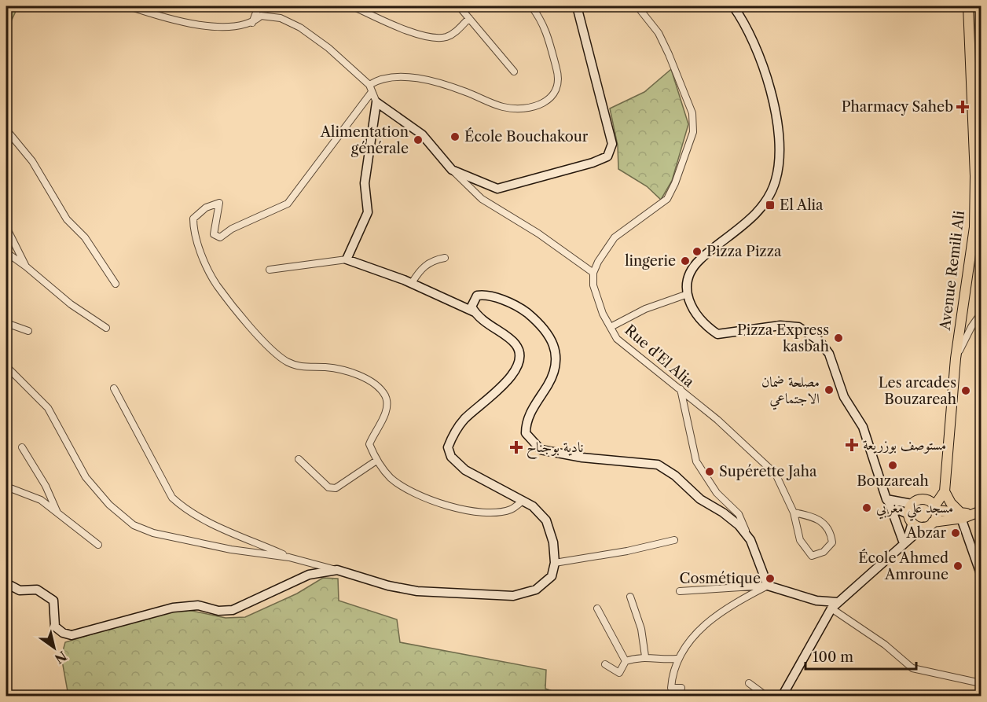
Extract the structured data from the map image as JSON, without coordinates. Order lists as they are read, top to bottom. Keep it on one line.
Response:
{"streets":{"main road":["Avenue Remili Ali"],"street":["Rue d'El Alia"]},"places":{"health":["Pharmacy Saheb","مستوصف بوزريعة","نادية بوجناح"],"other":["École Bouchakour","Alimentation générale","Pizza Pizza","lingerie","Pizza Express kasbah","مصلحة ضمان الاجتماعي","Les arcades Bouzareah","Bouzareah","Supérette Jaha","مسجد علي مغربي","Abzar","École Ahmed Amroune","Cosmétique"],"transit":["El Alia"]},"scale_bar":"100 m","north":"bottom right"}
